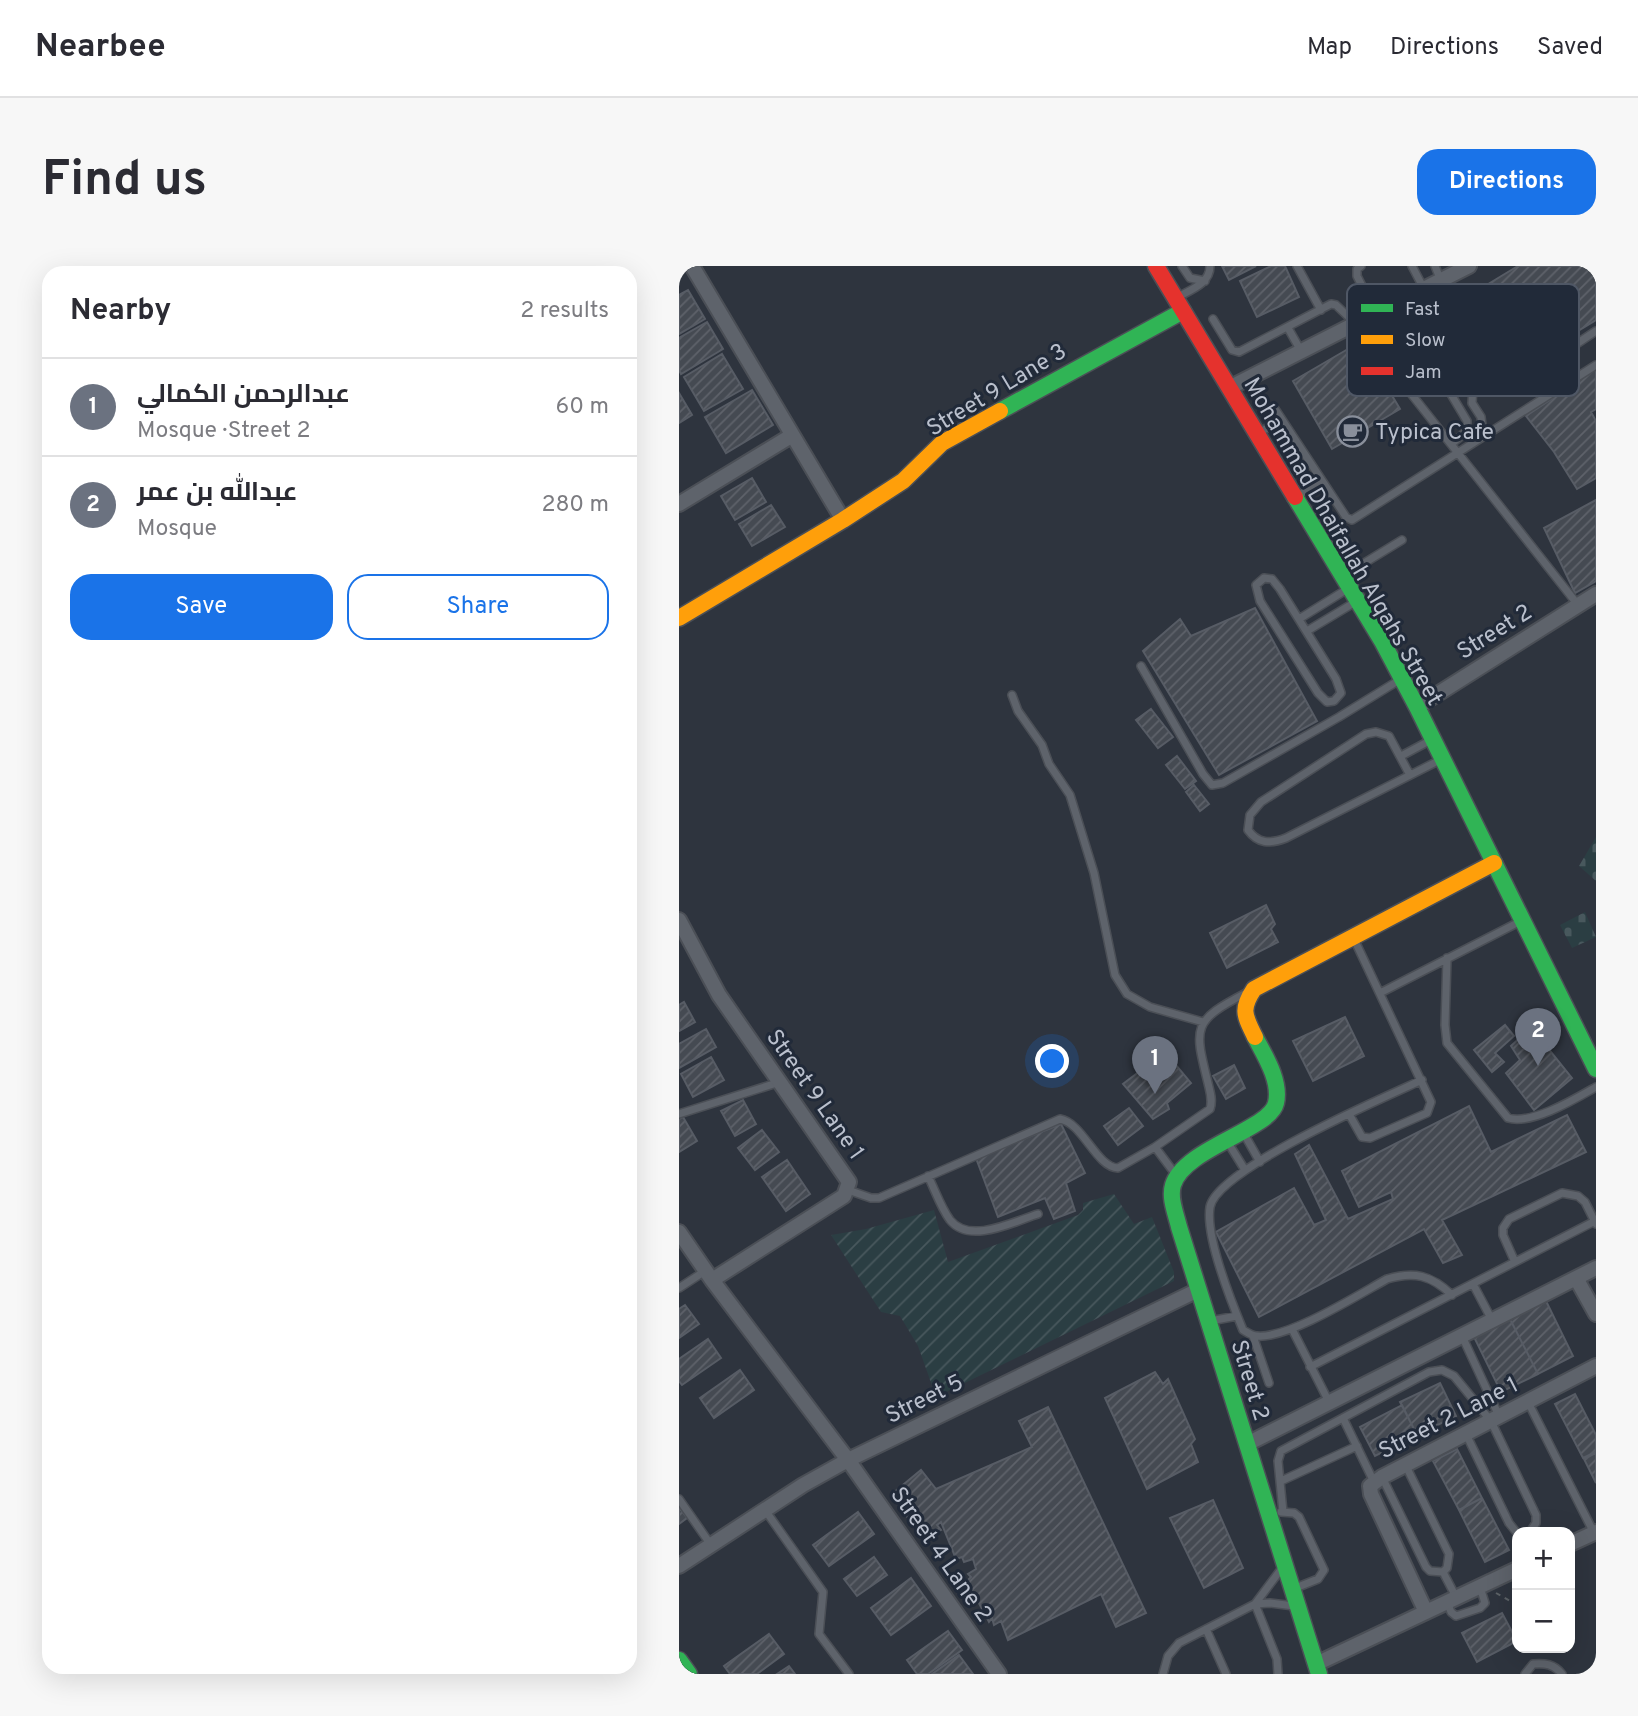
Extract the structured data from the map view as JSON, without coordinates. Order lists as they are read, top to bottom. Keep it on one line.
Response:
{"streets":{"street":["Street 9 Lane 3","Mohammad Dhaifallah Alqahs Street","Street 2","Street 9 Lane 1","Street 5","Street 2 Lane 1","Street 4 Lane 2"]},"crossings":[["Street 9 Lane 3","Mohammad Dhaifallah Alqahs Street"],["Mohammad Dhaifallah Alqahs Street","Street 2"],["Street 2","Street 5"],["Street 9 Lane 1","Street 4 Lane 2"],["Street 5","Street 4 Lane 2"]],"places":{"cafe":["Typica Cafe"]},"legend":["Fast","Slow","Jam"],"page":{"header":"Nearbee","nav":["Map","Directions","Saved"],"buttons":["Directions",["Save","Share"]],"title":"Find us","heading":["Nearby","2 results"],"list":[{"mark":"1","name":"عبدالرحمن الكمالي","note":"Mosque · Street 2","value":"60 m"},{"mark":"2","name":"عبدالله بن عمر","note":"Mosque","value":"280 m"}],"pins":["2","1"],"map_buttons":["+","−"]}}
